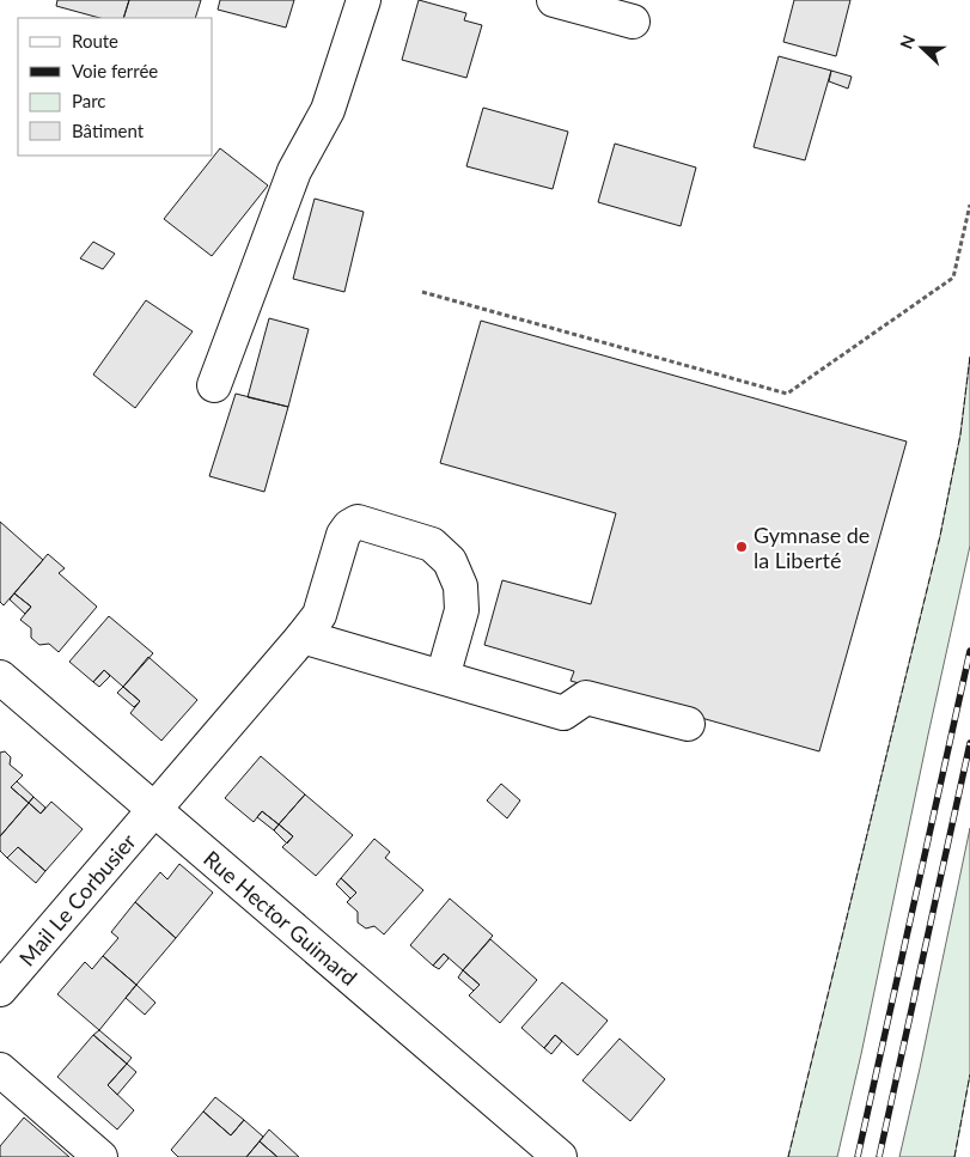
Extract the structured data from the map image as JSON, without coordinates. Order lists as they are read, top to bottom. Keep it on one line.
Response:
{"streets":{"street":["Mail Le Corbusier","Rue Hector Guimard"]},"crossings":[["Mail Le Corbusier","Rue Hector Guimard"]],"places":["Gymnase de la Liberté"],"legend":["Route","Voie ferrée","Parc","Bâtiment"],"north":"left"}
